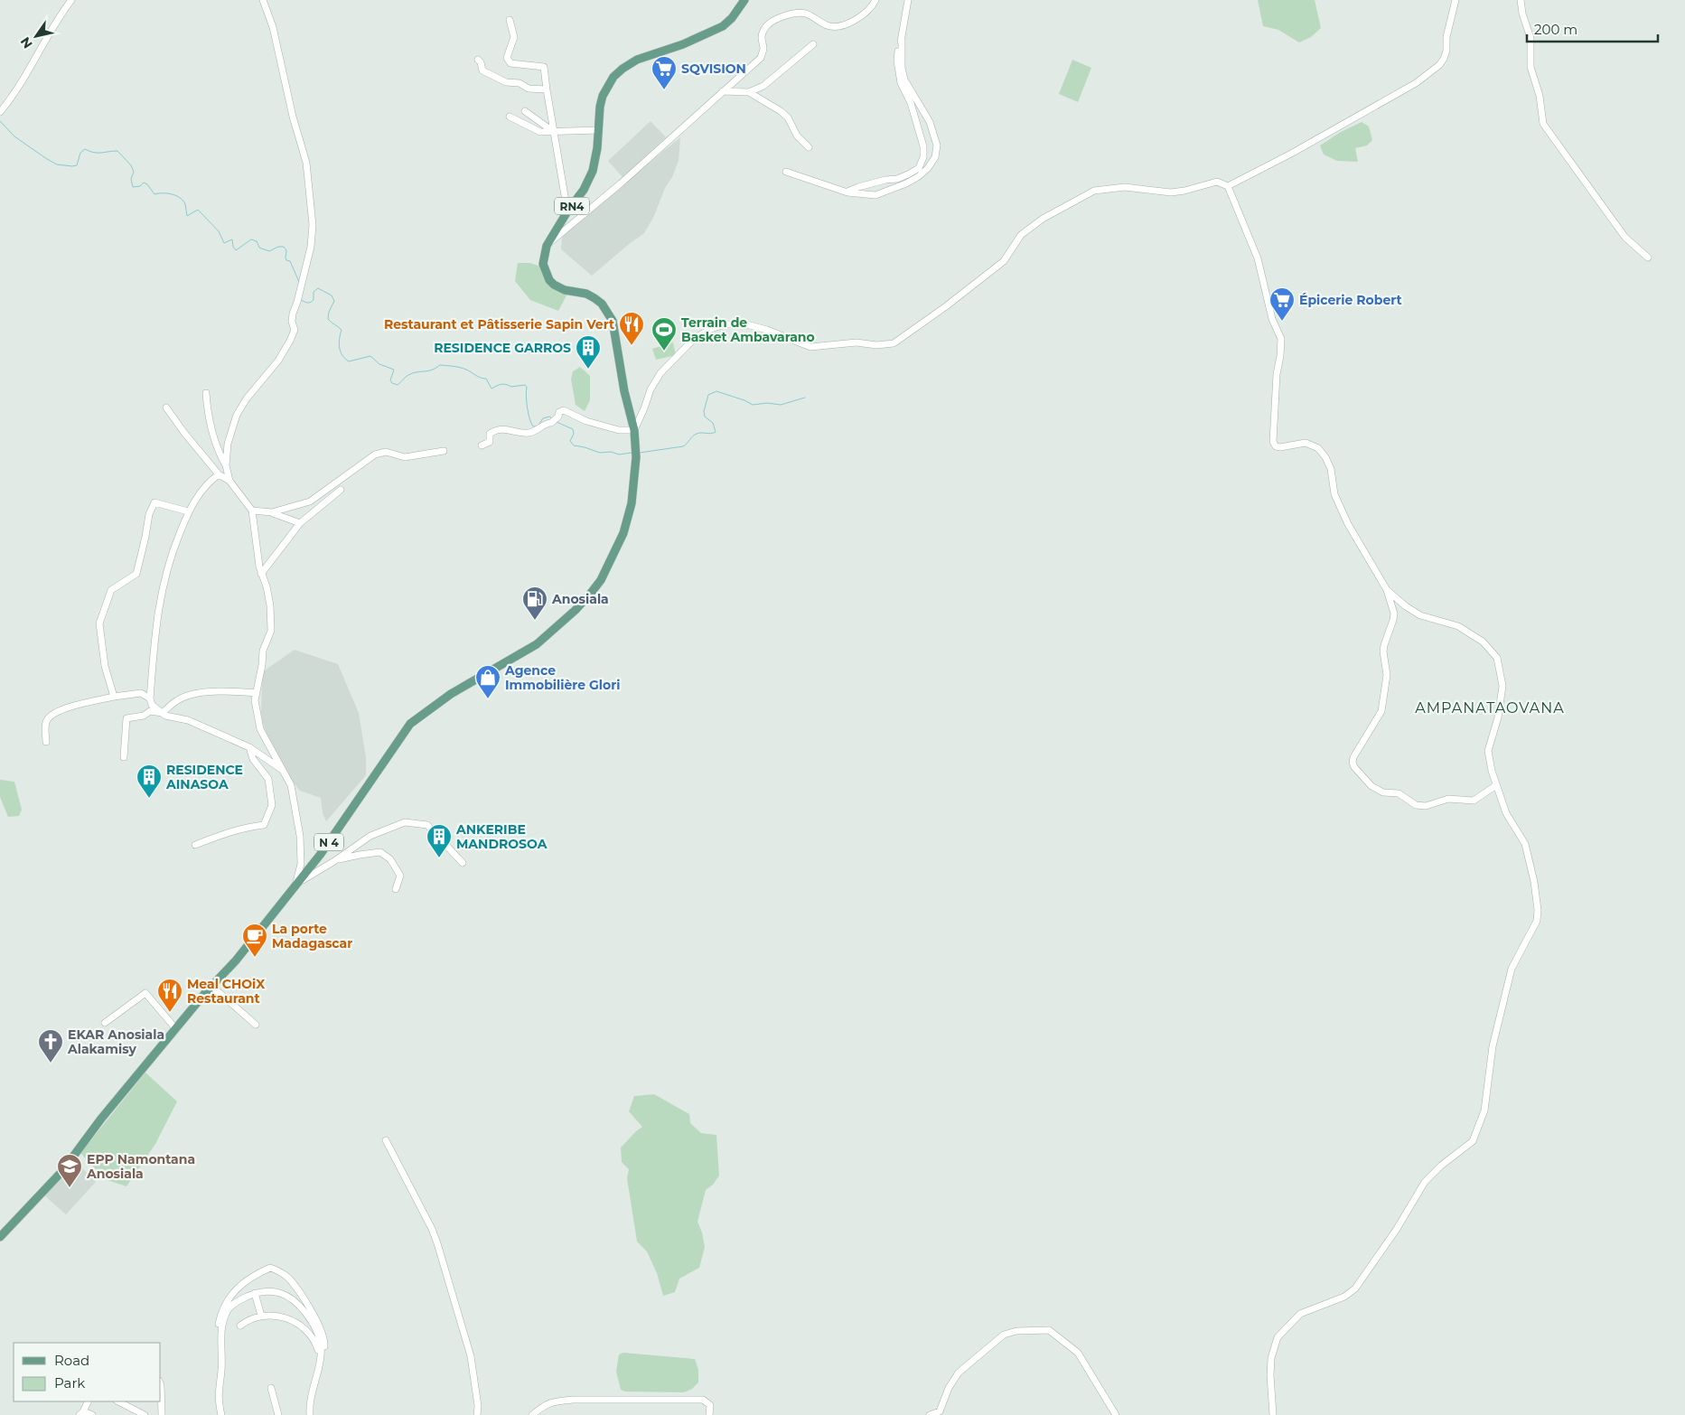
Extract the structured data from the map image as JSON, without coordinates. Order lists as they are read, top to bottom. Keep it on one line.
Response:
{"streets":{"main road":["RN4","N 4"]},"crossings":[["RN4","N 4"]],"districts":["AMPANATAOVANA"],"places":{"supermarket":["SQVISION","Épicerie Robert"],"restaurant":["Restaurant et Pâtisserie Sapin Vert","Meal CHOiX Restaurant"],"sports":["Terrain de Basket Ambavarano"],"building":["RESIDENCE GARROS","RESIDENCE AINASOA","ANKERIBE MANDROSOA"],"fuel station":["Anosiala"],"shop":["Agence Immobilière Glori"],"cafe":["La porte Madagascar"],"church":["EKAR Anosiala Alakamisy"],"school or university":["EPP Namontana Anosiala"]},"legend":["Road","Park"],"scale_bar":"200 m","north":"bottom left"}
